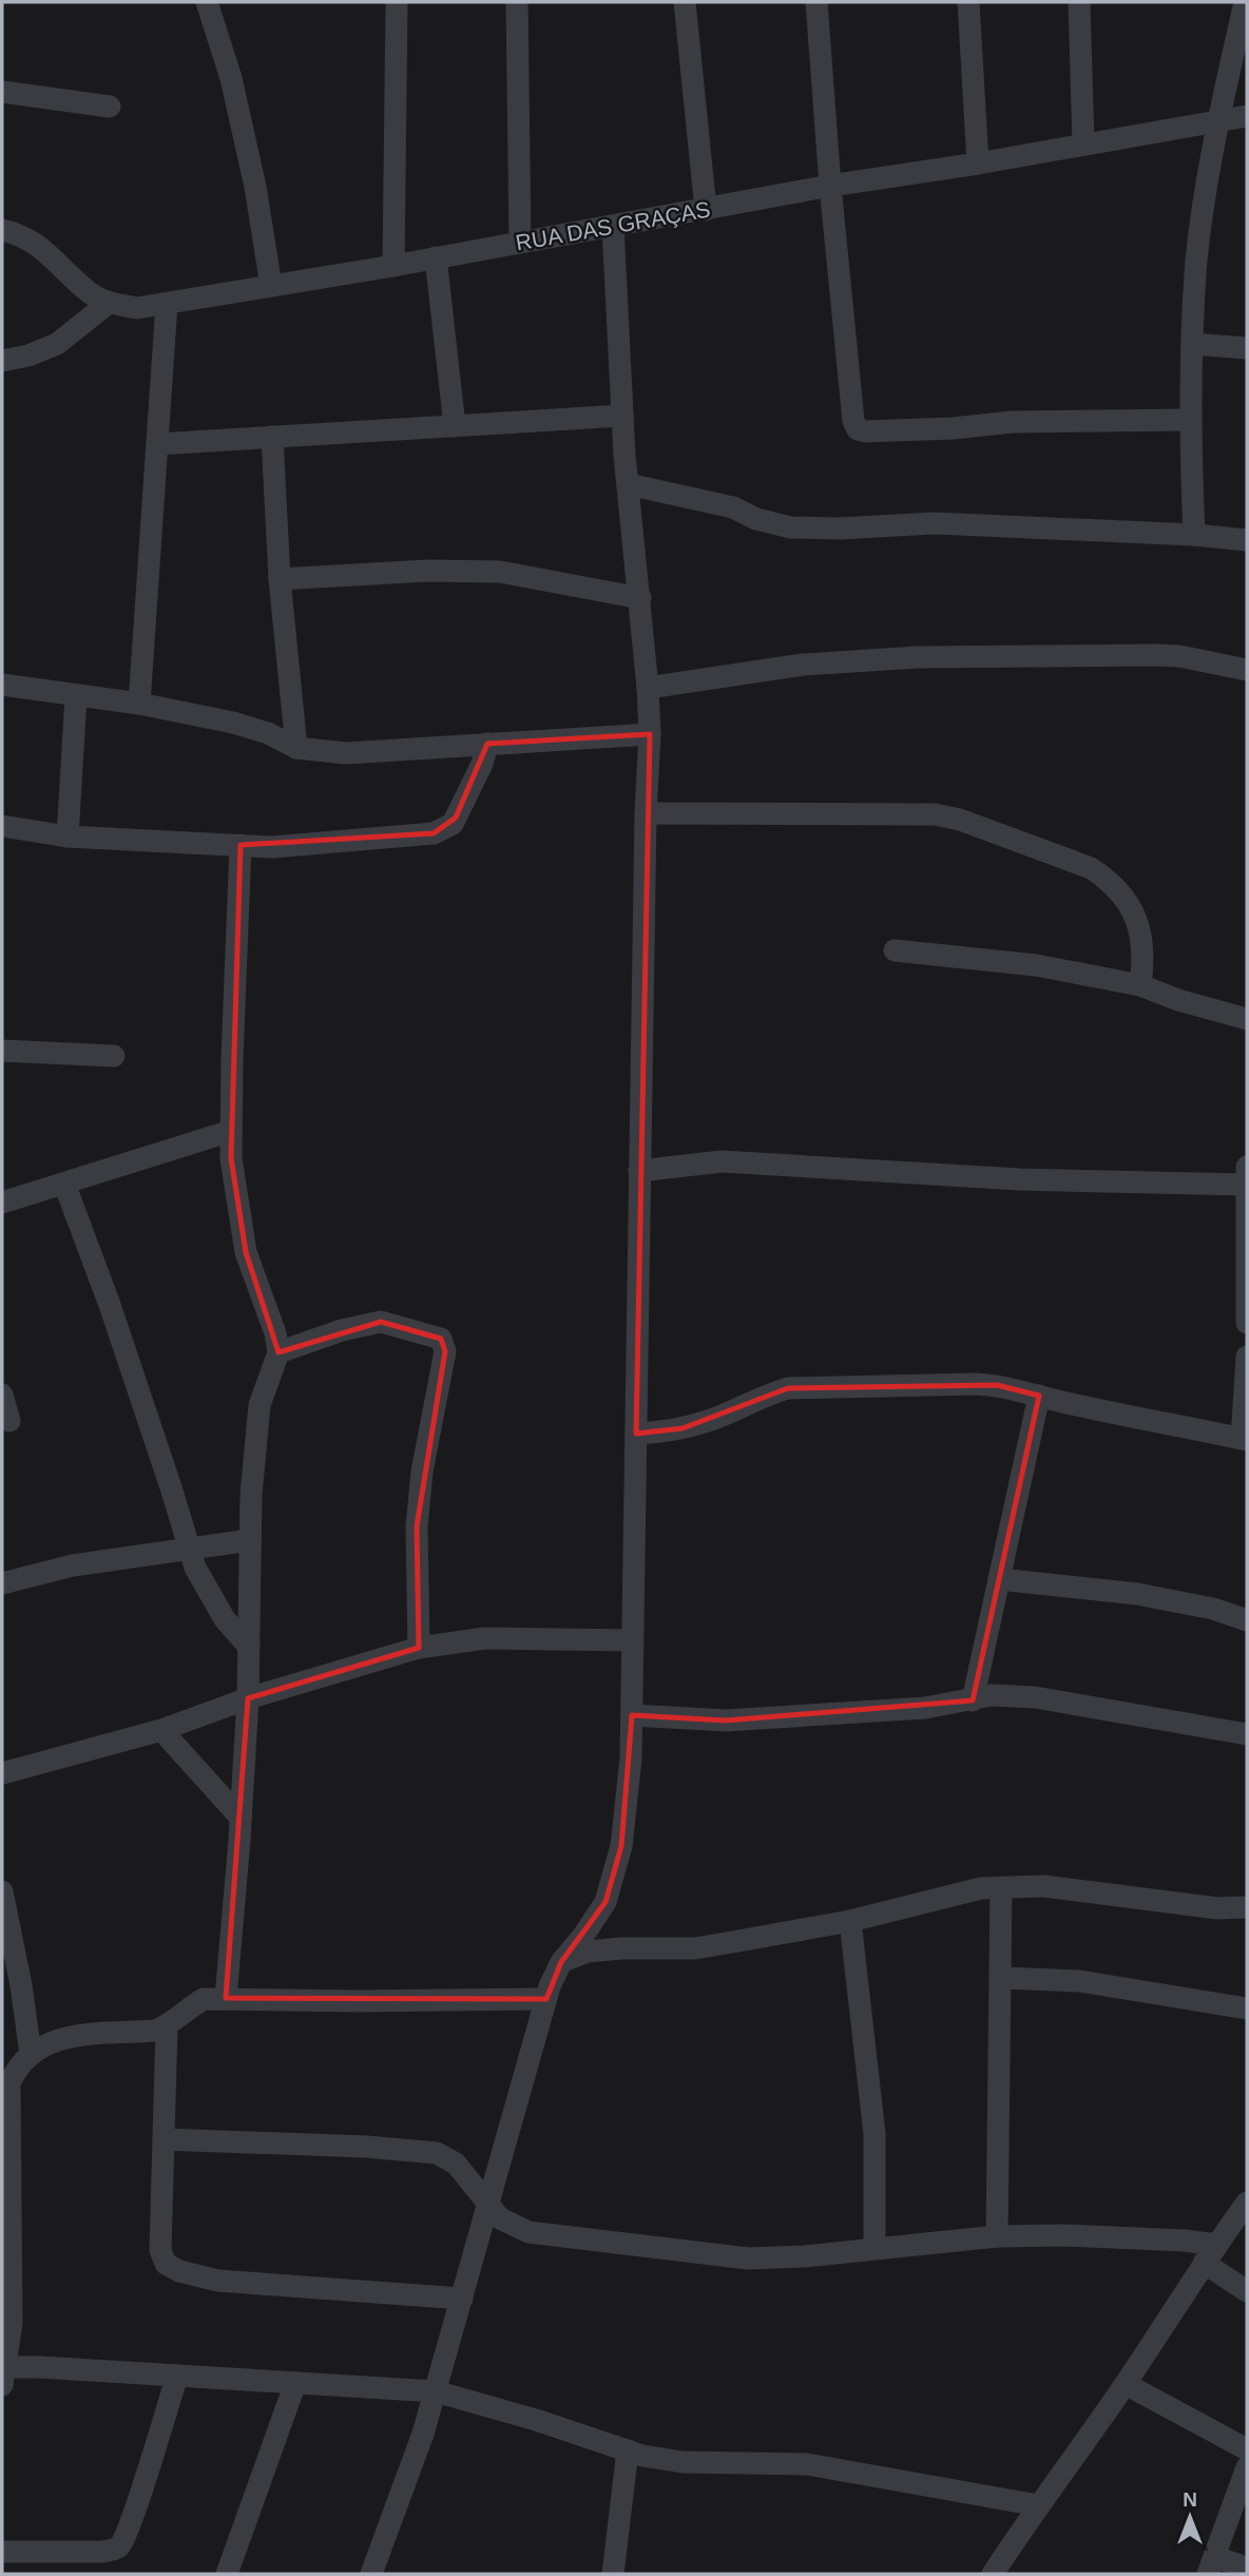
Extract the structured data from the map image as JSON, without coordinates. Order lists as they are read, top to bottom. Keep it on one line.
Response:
{"streets":{"street":["RUA DAS GRAÇAS"]},"north":"top"}
